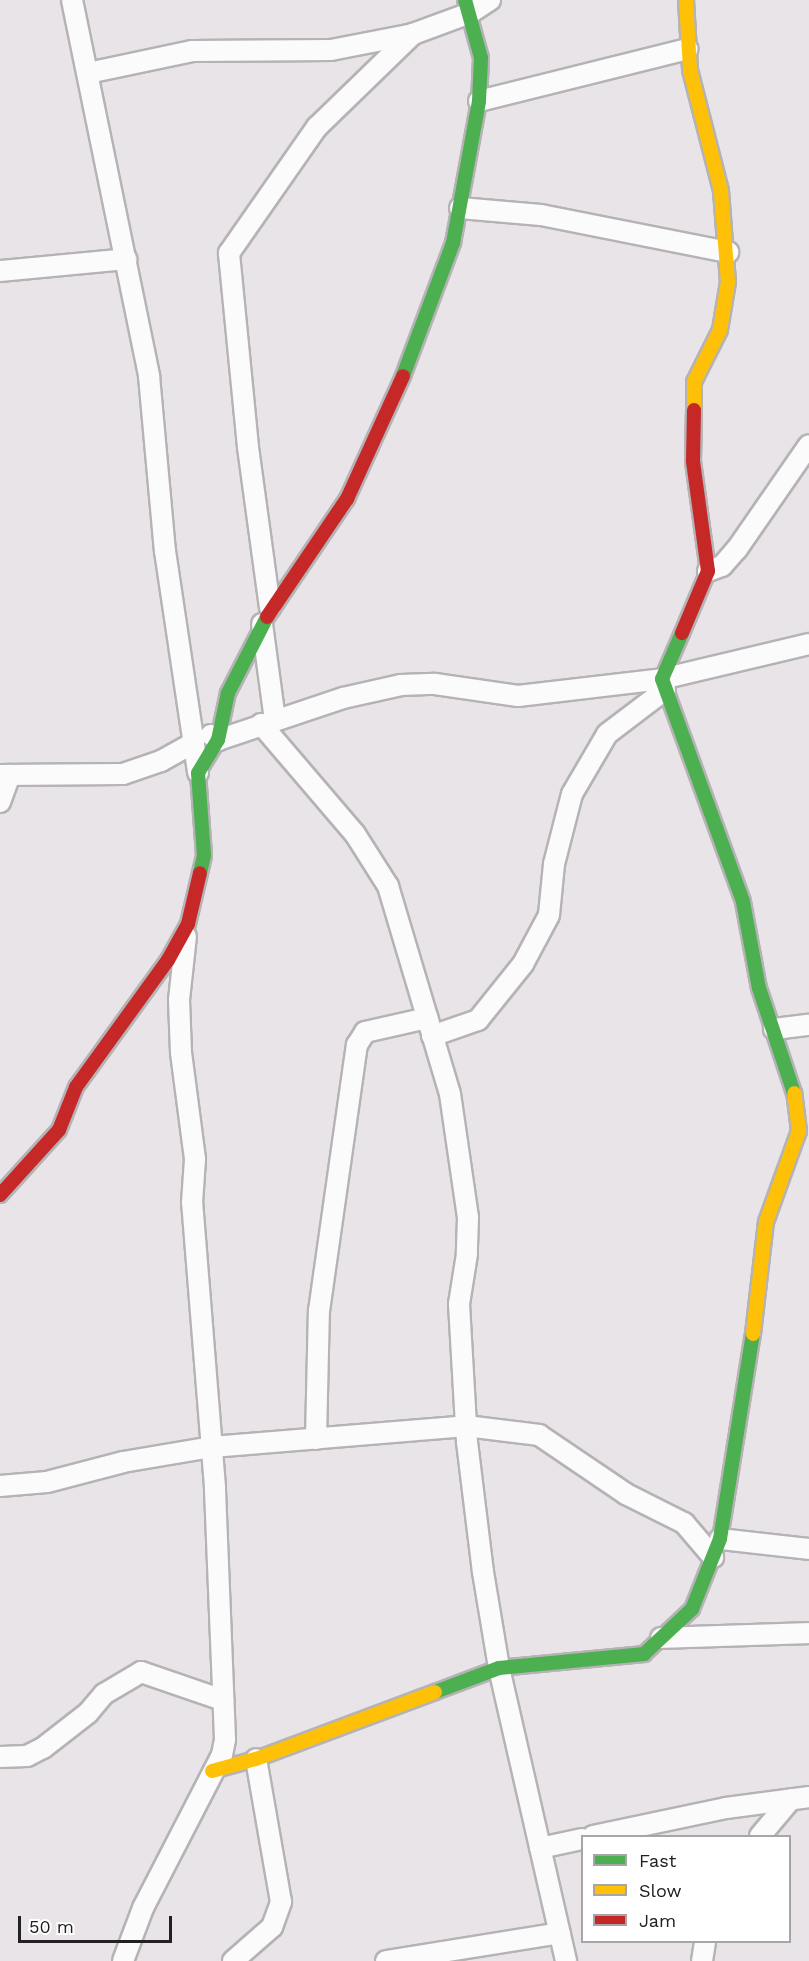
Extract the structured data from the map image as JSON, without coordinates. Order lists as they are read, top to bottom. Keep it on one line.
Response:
{"legend":["Fast","Slow","Jam"],"scale_bar":"50 m"}
